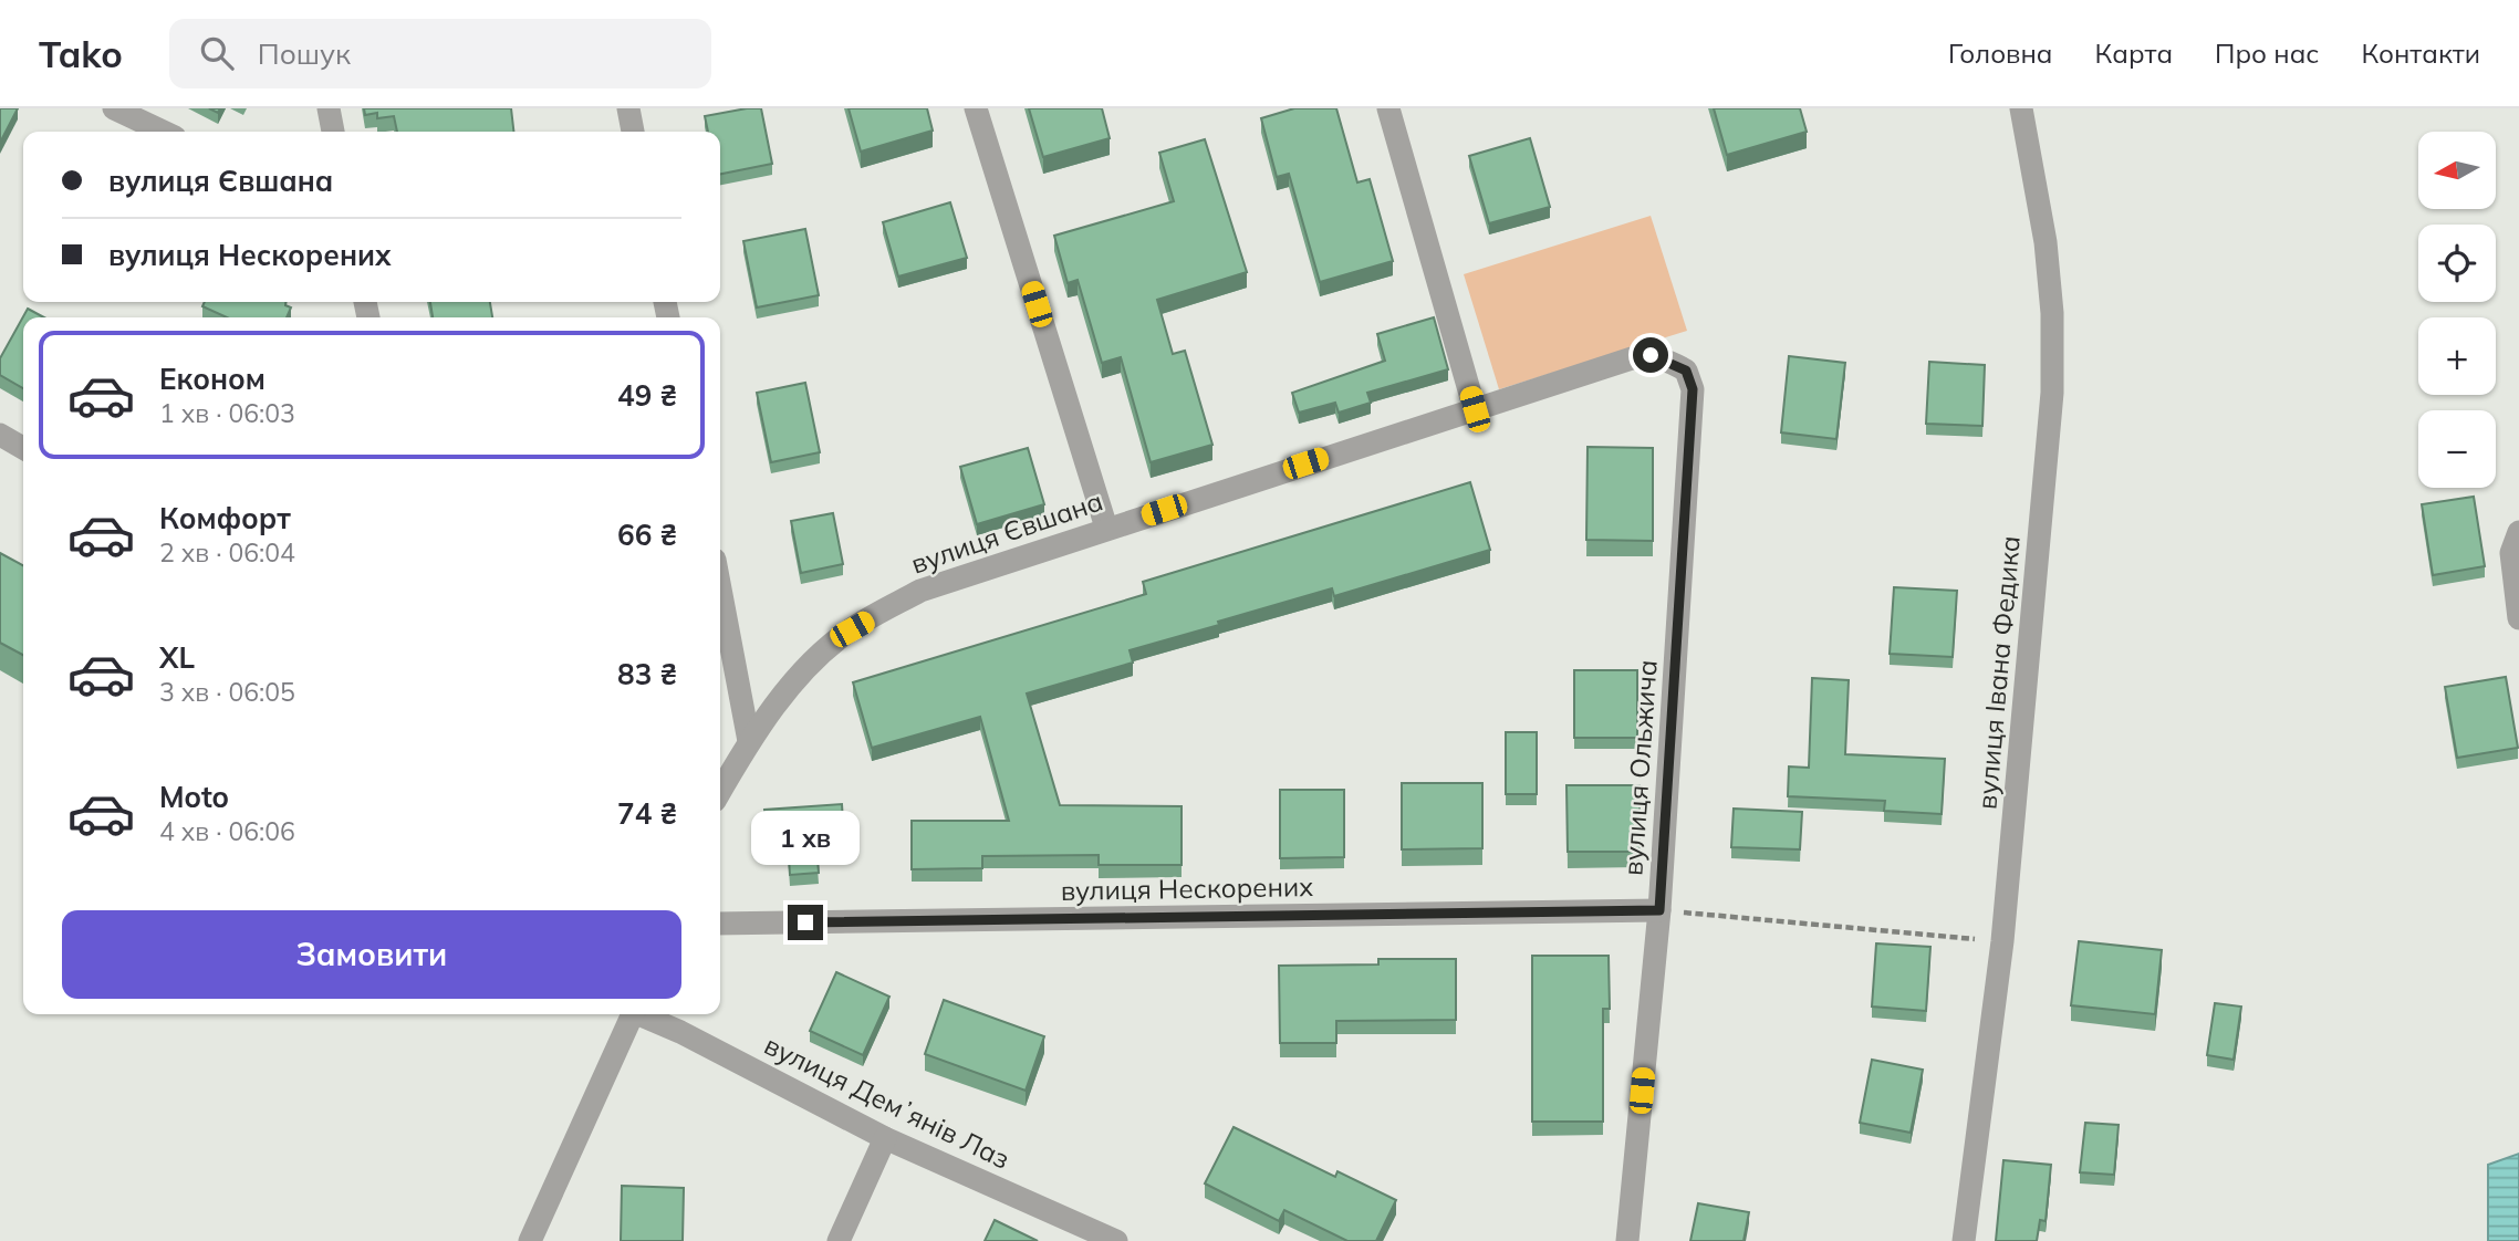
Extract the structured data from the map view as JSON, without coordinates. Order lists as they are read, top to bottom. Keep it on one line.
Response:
{"streets":{"street":["вулиця Євшана","вулиця Івана Федика","вулиця Ольжича","вулиця Нескорених","вулиця Демʼянів Лаз"]},"crossings":[["вулиця Євшана","вулиця Ольжича"],["вулиця Ольжича","вулиця Нескорених"]],"north":"left","page":{"header":"Tako","search":"Пошук","nav":["Головна","Карта","Про нас","Контакти"],"map_buttons":["+","−"],"banner":["вулиця Євшана","вулиця Нескорених"],"list":[{"name":"Економ","note":"1 хв · 06:03","value":"49 ₴"},{"name":"Комфорт","note":"2 хв · 06:04","value":"66 ₴"},{"name":"XL","note":"3 хв · 06:05","value":"83 ₴"},{"name":"Moto","note":"4 хв · 06:06","value":"74 ₴"}],"bubble":"1 хв","buttons":"Замовити"}}
